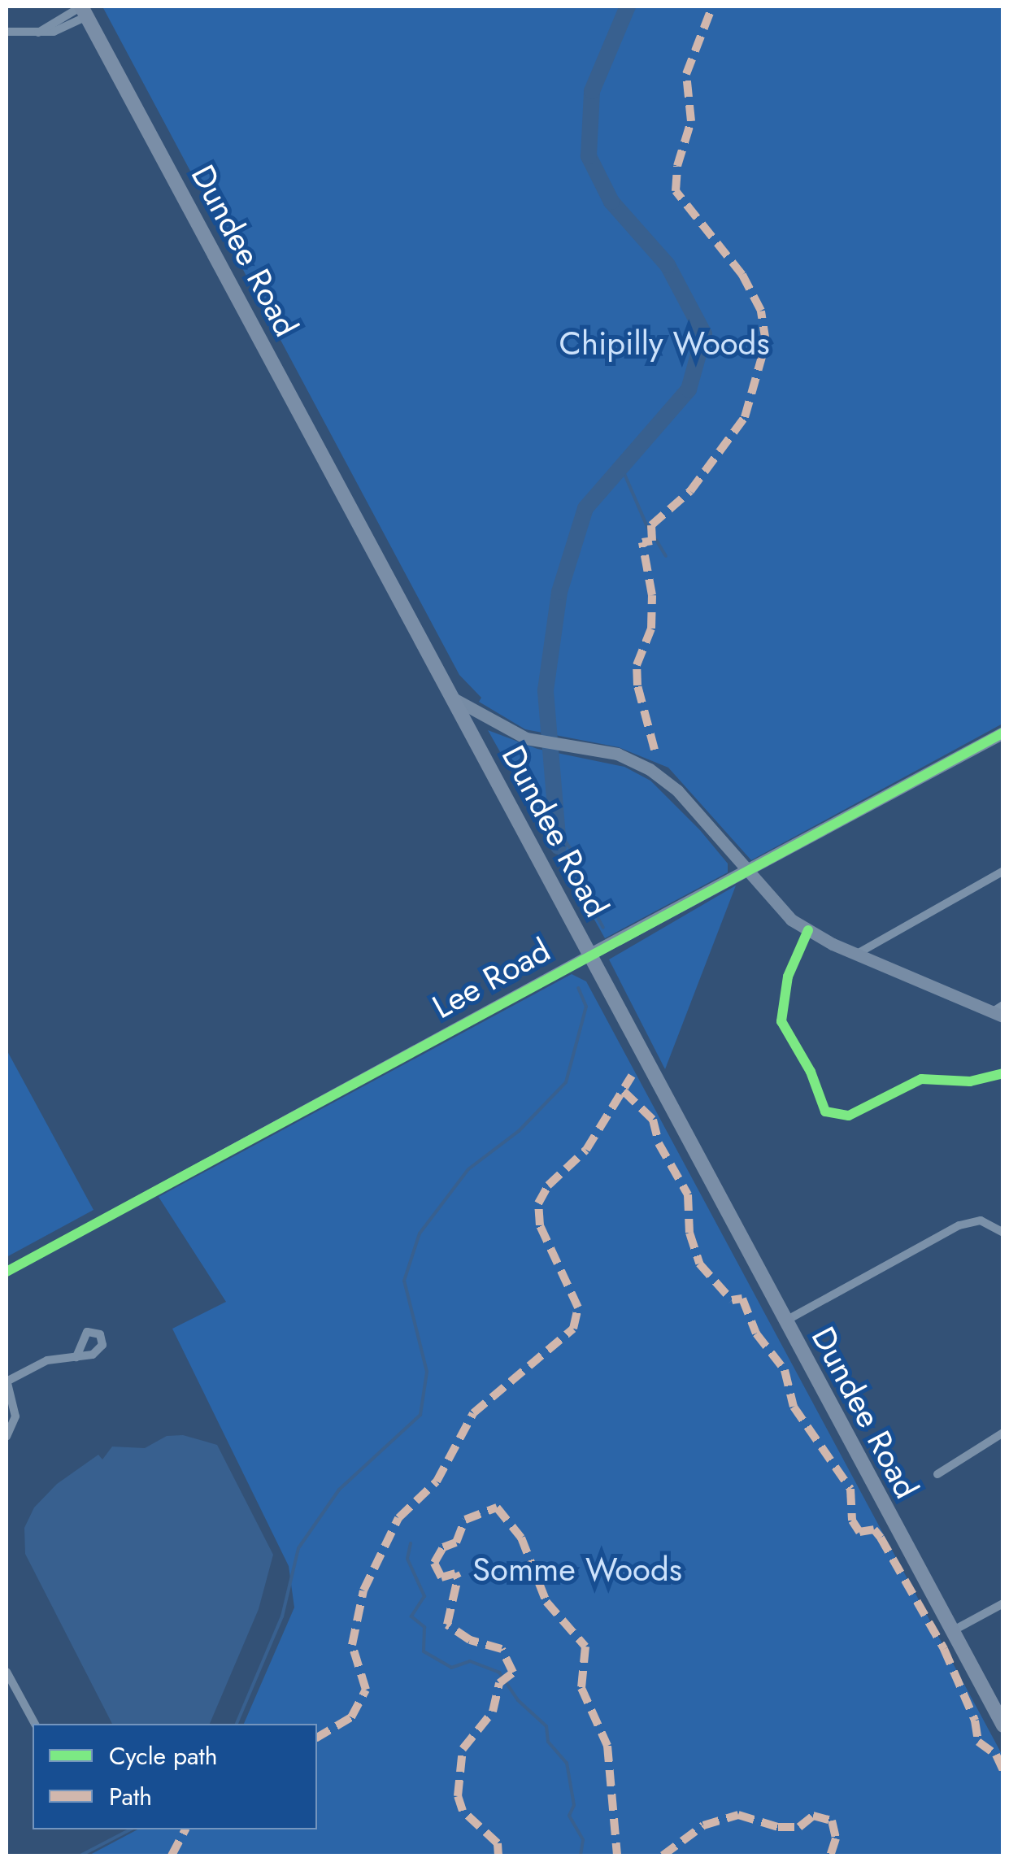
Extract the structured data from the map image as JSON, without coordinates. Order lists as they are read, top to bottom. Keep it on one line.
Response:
{"streets":{"main road":["Dundee Road","Lee Road"]},"crossings":[["Dundee Road","Lee Road"]],"parks":["Chipilly Woods","Somme Woods"],"legend":["Cycle path","Path"]}
